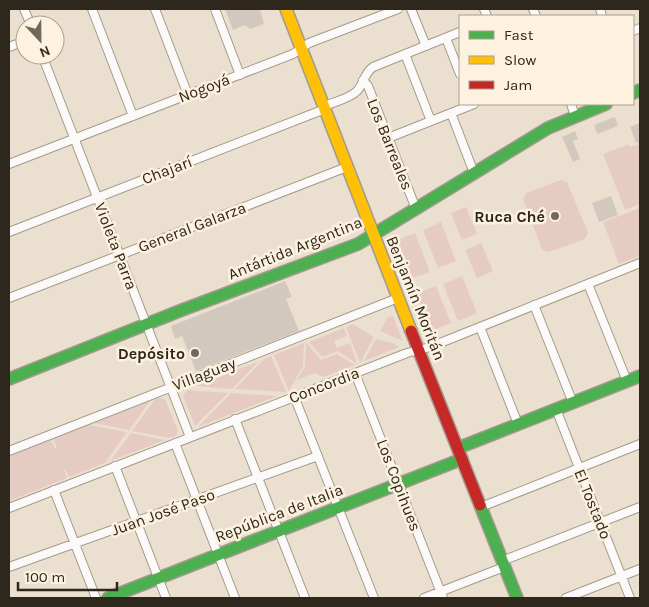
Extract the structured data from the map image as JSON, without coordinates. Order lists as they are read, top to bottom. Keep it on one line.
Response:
{"streets":{"street":["Nogoyá","Los Barreales","Chajarí","General Galarza","Violeta Parra","Antártida Argentina","Benjamín Moritán","Villaguay","Concordia","Los Copihues","El Tostado","Juan José Paso","República de Italia"]},"crossings":[["Nogoyá","Violeta Parra"],["Nogoyá","Benjamín Moritán"],["Los Barreales","Chajarí"],["Los Barreales","Antártida Argentina"],["Chajarí","Violeta Parra"],["Chajarí","Benjamín Moritán"],["General Galarza","Violeta Parra"],["General Galarza","Benjamín Moritán"],["Violeta Parra","Antártida Argentina"],["Violeta Parra","Villaguay"],["Violeta Parra","Concordia"],["Antártida Argentina","Benjamín Moritán"],["Benjamín Moritán","Villaguay"],["Benjamín Moritán","Concordia"],["Benjamín Moritán","República de Italia"],["Concordia","Los Copihues"],["Los Copihues","República de Italia"],["El Tostado","República de Italia"]],"places":["Ruca Ché","Depósito"],"legend":["Fast","Slow","Jam"],"scale_bar":"100 m","north":"bottom"}
